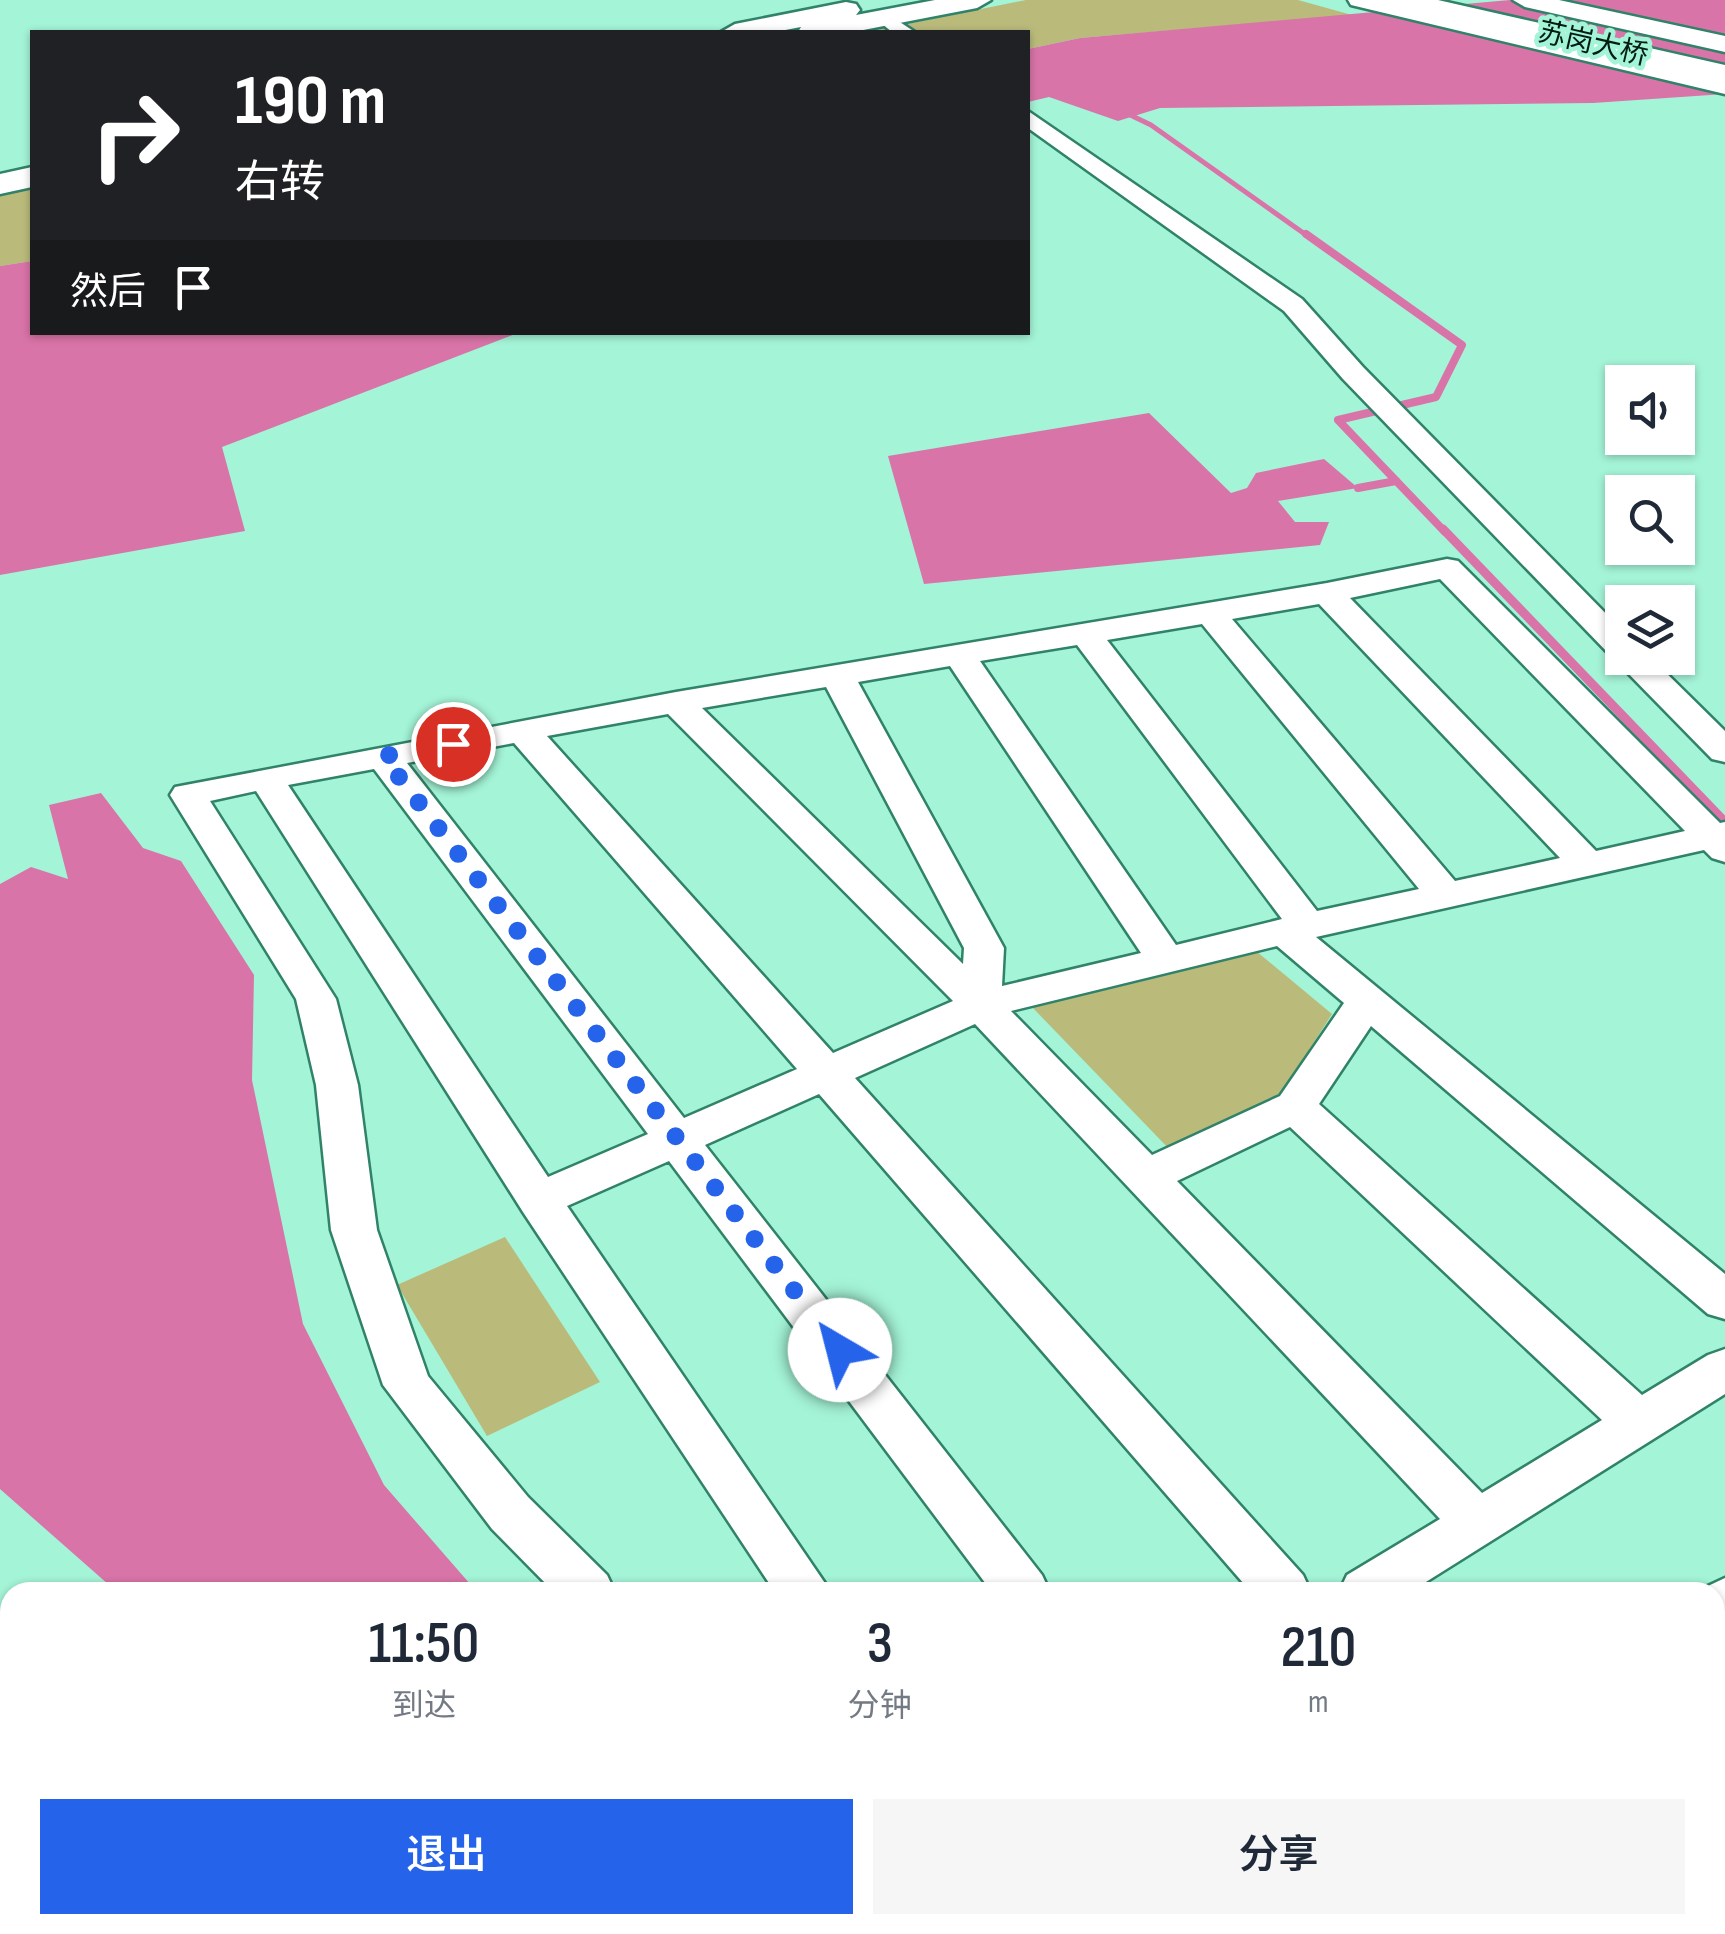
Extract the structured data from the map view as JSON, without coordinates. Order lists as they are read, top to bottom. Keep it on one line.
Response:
{"streets":{"main road":["苏岗大桥"]},"page":{"turn":["190 m","右转"],"then":"然后","eta":["11:50","到达","3","分钟","210","m"],"buttons":["退出","分享"]}}
